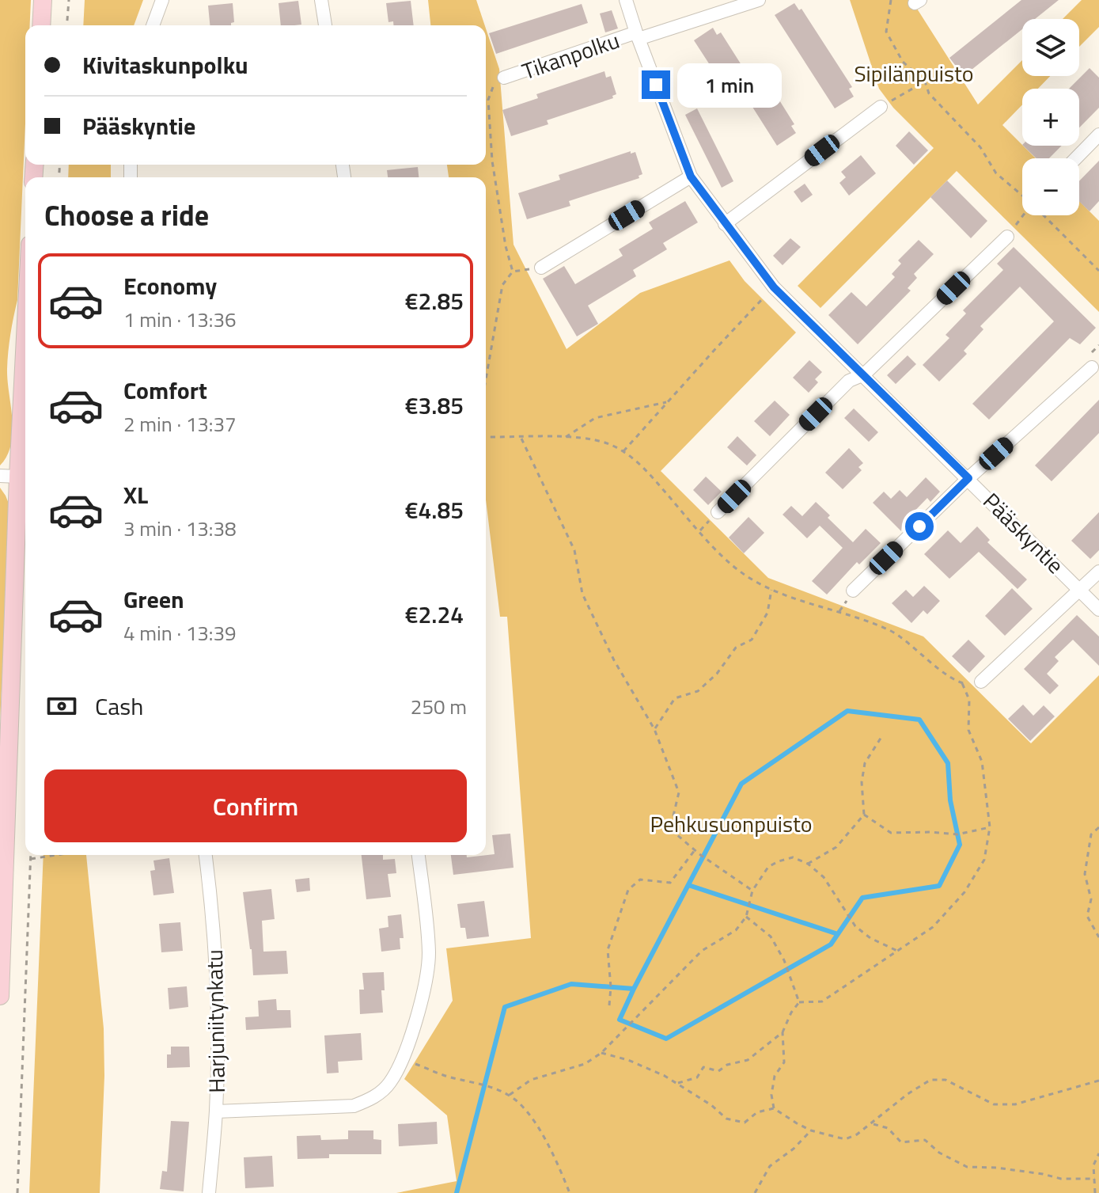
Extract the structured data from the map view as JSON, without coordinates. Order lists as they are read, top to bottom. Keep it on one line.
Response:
{"streets":{"street":["Tikanpolku","Pääskyntie","Harjuniitynkatu"]},"crossings":[["Tikanpolku","Pääskyntie"]],"parks":["Sipilänpuisto","Pehkusuonpuisto"],"page":{"map_buttons":["+","−"],"banner":["Kivitaskunpolku","Pääskyntie"],"bubble":"1 min","heading":"Choose a ride","list":[{"name":"Economy","note":"1 min · 13:36","value":"€2.85"},{"name":"Comfort","note":"2 min · 13:37","value":"€3.85"},{"name":"XL","note":"3 min · 13:38","value":"€4.85"},{"name":"Green","note":"4 min · 13:39","value":"€2.24"}],"pay":["Cash","250 m"],"buttons":"Confirm"}}
